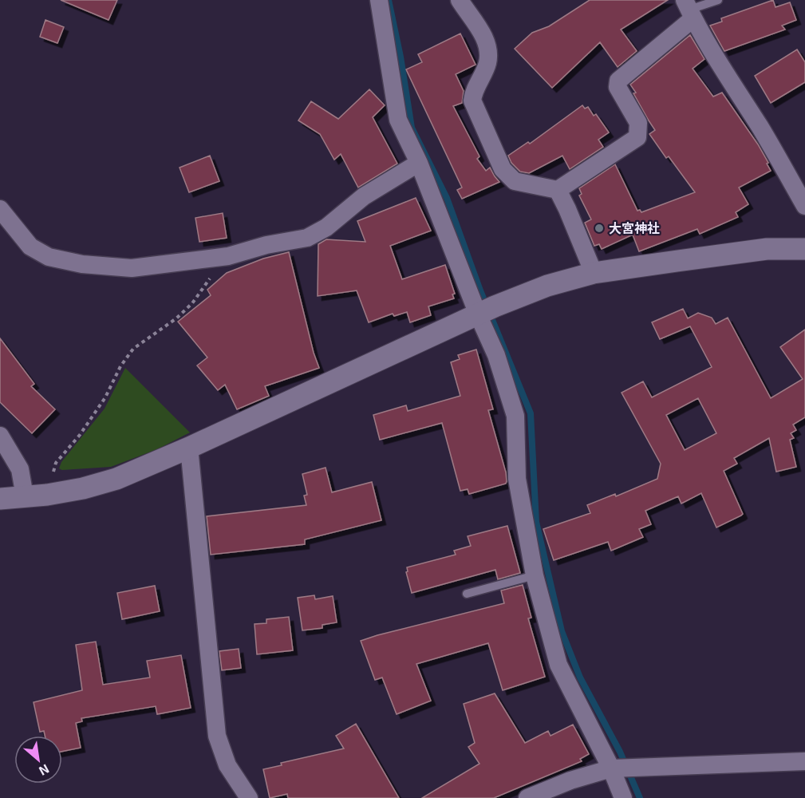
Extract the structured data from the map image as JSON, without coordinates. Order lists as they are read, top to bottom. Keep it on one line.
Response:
{"places":["大宮神社"],"north":"bottom right"}
